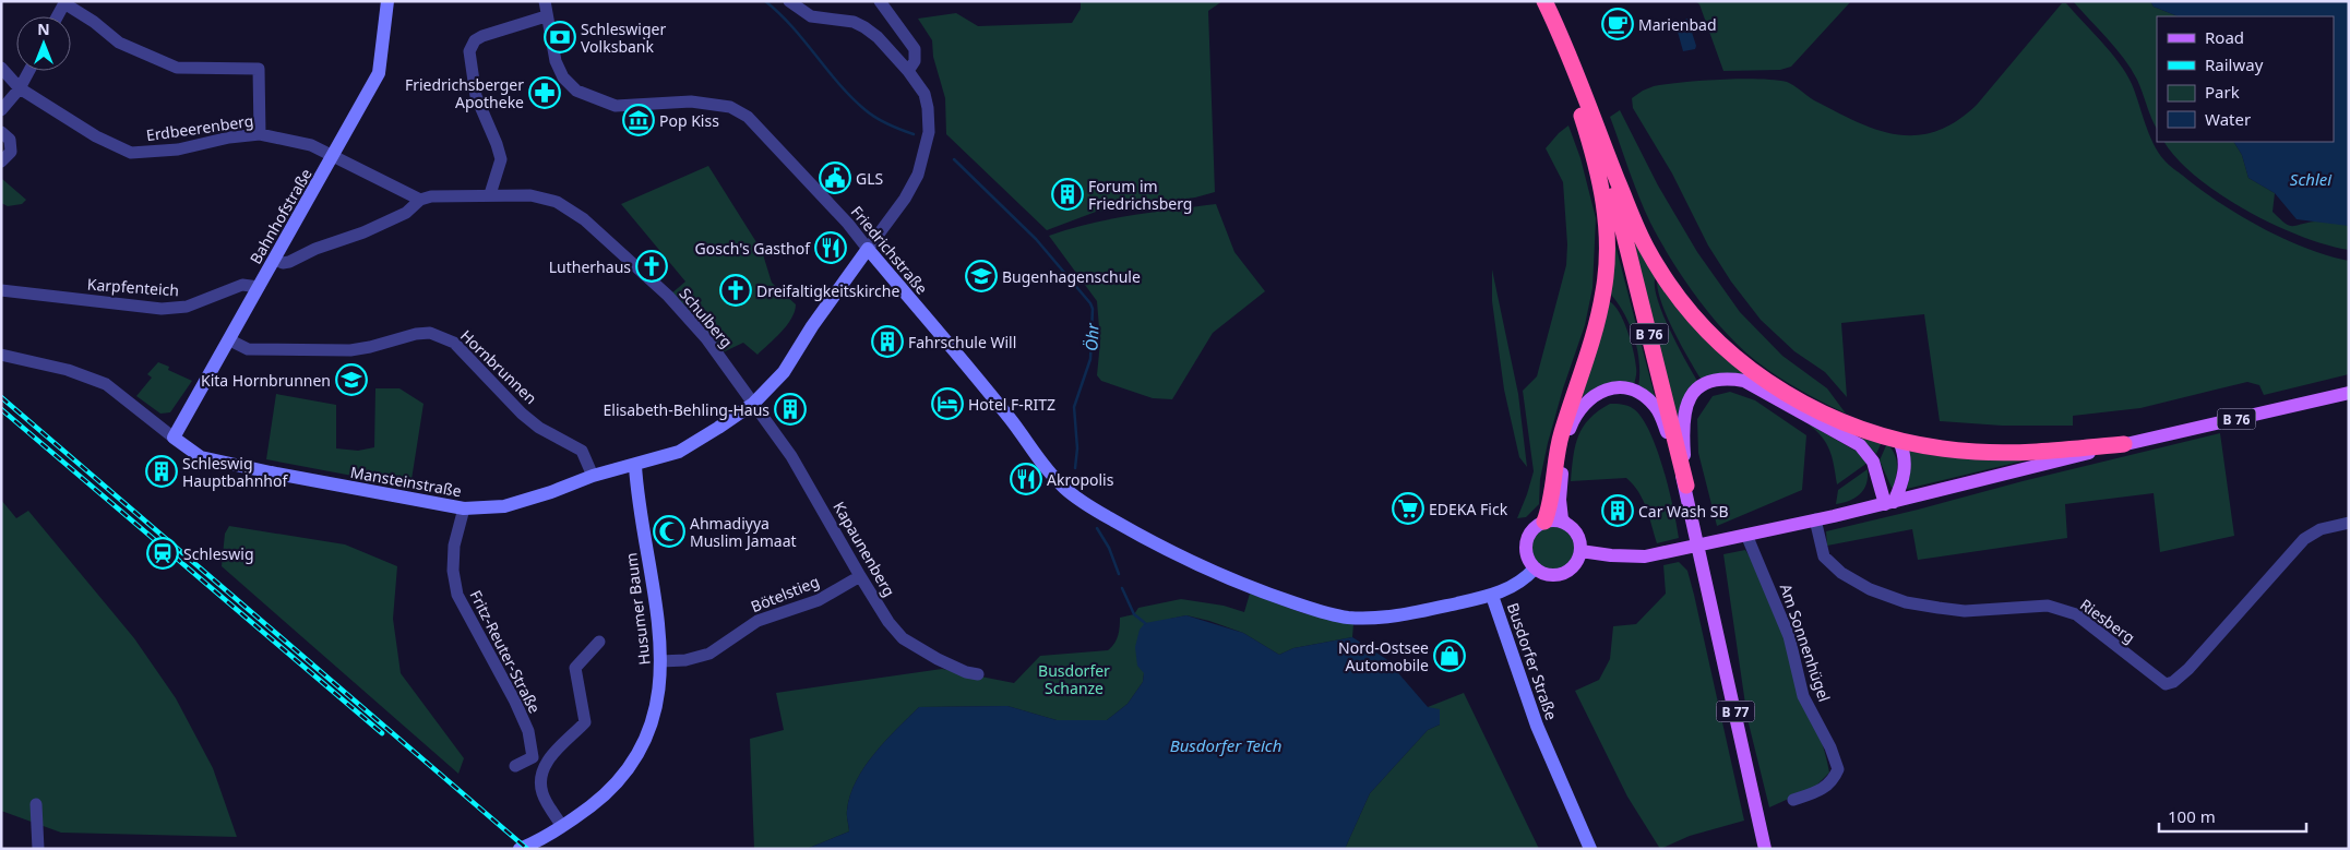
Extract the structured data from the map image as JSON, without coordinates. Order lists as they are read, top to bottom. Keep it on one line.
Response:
{"streets":{"highway":["B 76"],"main road":["B 77"],"street":["Erdbeerenberg","Bahnhofstraße","Friedrichstraße","Karpfenteich","Schulberg","Hornbrunnen","Mansteinstraße","Kapaunenberg","Bötelstieg","Husumer Baum","Riesberg","Am Sonnenhügel","Fritz-Reuter-Straße","Busdorfer Straße"]},"crossings":[["Erdbeerenberg","Bahnhofstraße"],["Erdbeerenberg","Schulberg"],["Bahnhofstraße","Karpfenteich"],["Bahnhofstraße","Hornbrunnen"],["Bahnhofstraße","Mansteinstraße"],["Friedrichstraße","Busdorfer Straße"],["Schulberg","Kapaunenberg"],["B 76","Riesberg"],["B 76","Am Sonnenhügel"],["B 76","B 77"],["Hornbrunnen","Mansteinstraße"],["Mansteinstraße","Husumer Baum"],["Mansteinstraße","Fritz-Reuter-Straße"],["Kapaunenberg","Bötelstieg"],["Bötelstieg","Husumer Baum"]],"water":["Schlei","Öhr","Busdorfer Teich"],"parks":["Busdorfer Schanze"],"places":{"cafe":["Marienbad"],"bank":["Schleswiger Volksbank"],"pharmacy":["Friedrichsberger Apotheke"],"museum":["Pop Kiss"],"public building":["GLS"],"building":["Forum im Friedrichsberg","Fahrschule Will","Elisabeth-Behling-Haus","Schleswig Hauptbahnhof","Car Wash SB"],"restaurant":["Gosch's Gasthof","Akropolis"],"church":["Lutherhaus","Dreifaltigkeitskirche"],"school or university":["Bugenhagenschule","Kita Hornbrunnen"],"hotel":["Hotel F-RITZ"],"supermarket":["EDEKA Fick"],"mosque":["Ahmadiyya Muslim Jamaat"],"station":["Schleswig"],"shop":["Nord-Ostsee Automobile"]},"legend":["Road","Railway","Park","Water"],"scale_bar":"100 m","north":"top"}
